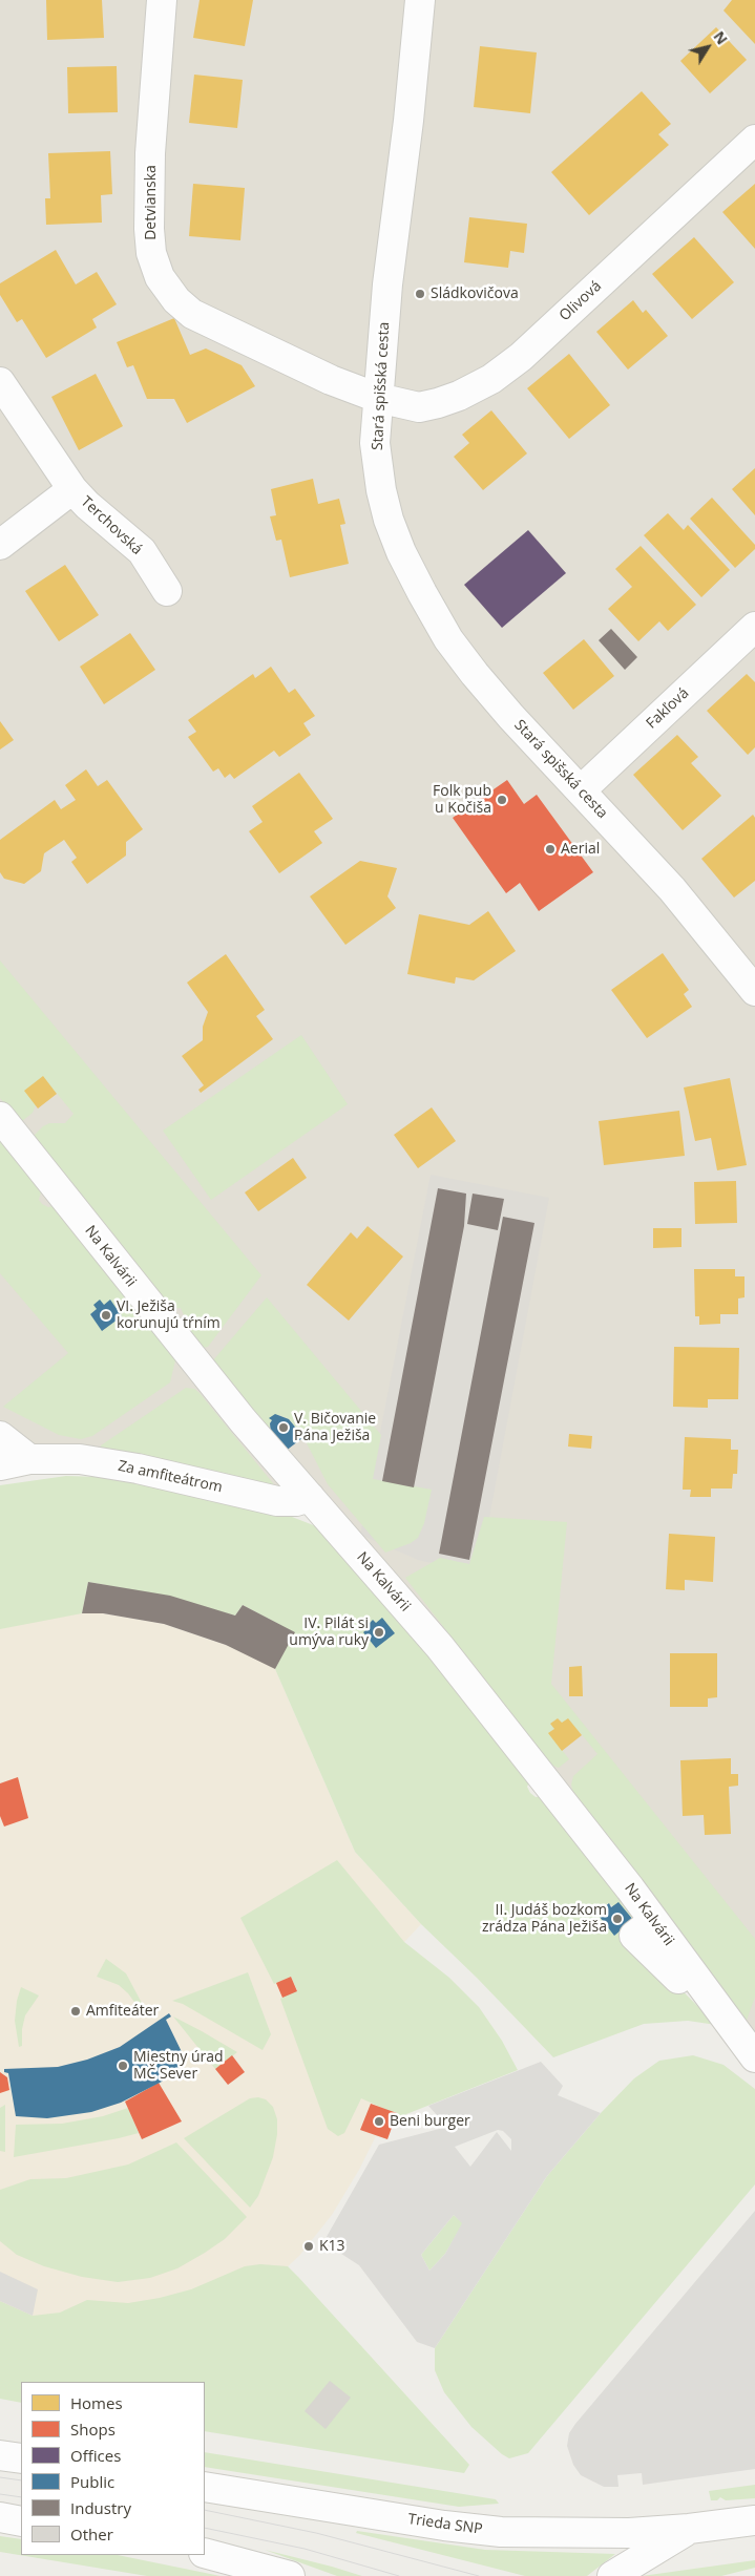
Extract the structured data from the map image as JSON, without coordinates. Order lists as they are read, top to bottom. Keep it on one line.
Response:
{"streets":{"street":["Detvianska","Olivová","Stará spišská cesta","Terchovská","Fakľová","Na Kalvárii","Za amfiteátrom","Trieda SNP"]},"crossings":[["Detvianska","Olivová"],["Detvianska","Stará spišská cesta"],["Olivová","Stará spišská cesta"],["Stará spišská cesta","Fakľová"],["Na Kalvárii","Za amfiteátrom"]],"places":["Sládkovičova","Folk pub u Kočiša","Aerial","VI. Ježiša korunujú tŕním","V. Bičovanie Pána Ježiša","IV. Pilát si umýva ruky","II. Judáš bozkom zrádza Pána Ježiša","Amfiteáter","Miestny úrad MČ Sever","Beni burger","K13"],"legend":["Homes","Shops","Offices","Public","Industry","Other"],"north":"top right"}
